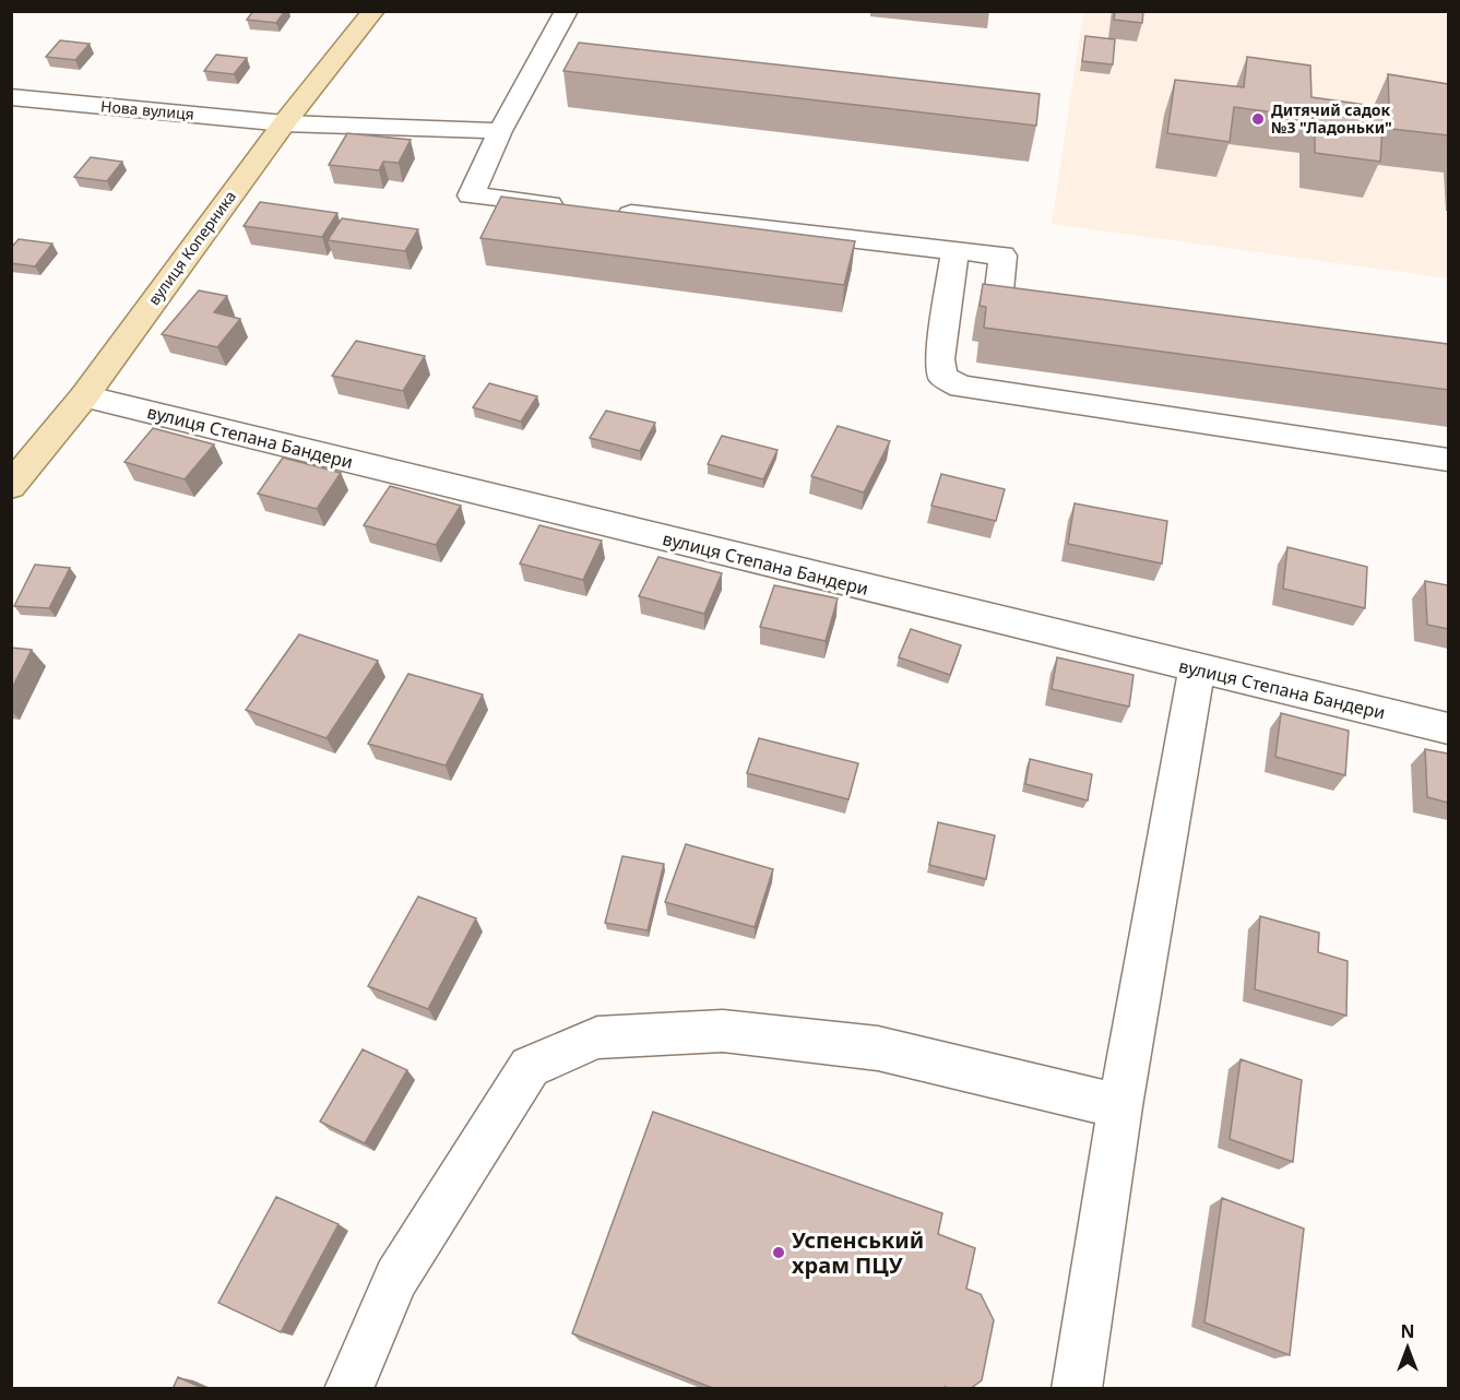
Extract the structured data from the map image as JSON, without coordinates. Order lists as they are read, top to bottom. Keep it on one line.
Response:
{"streets":{"main road":["вулиця Коперника"],"street":["Нова вулиця","вулиця Степана Бандери"]},"crossings":[["Нова вулиця","вулиця Коперника"],["вулиця Коперника","вулиця Степана Бандери"]],"places":["Дитячий садок №3 \"Ладоньки\"","Успенський храм ПЦУ"],"north":"top"}
